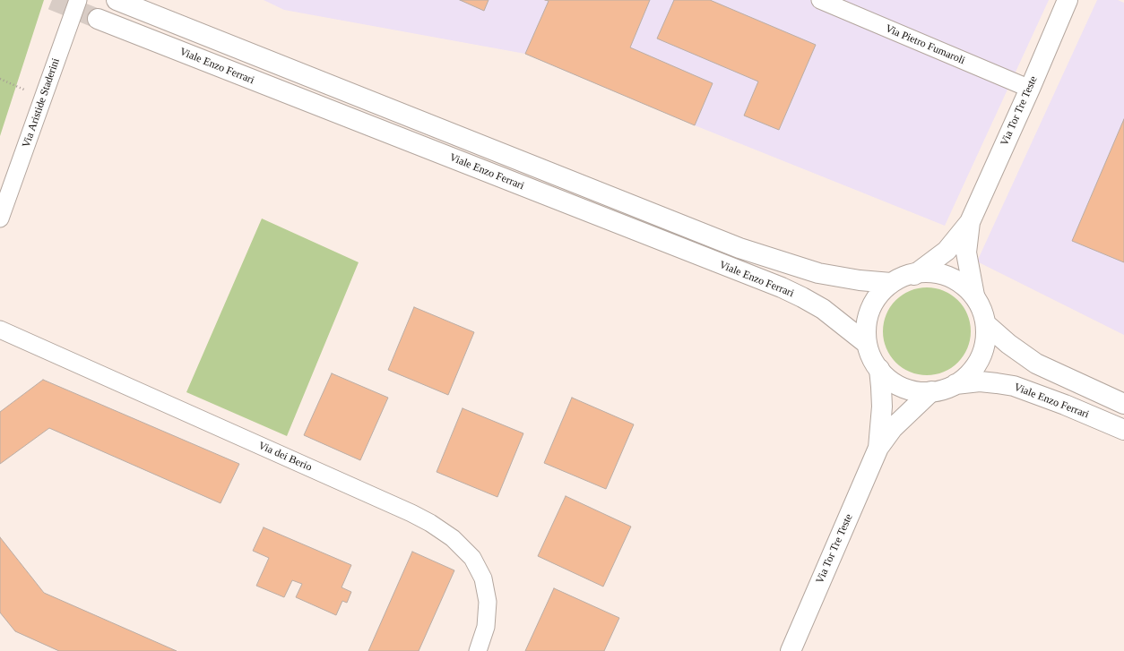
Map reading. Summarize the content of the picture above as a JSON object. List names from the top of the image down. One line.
{"streets":{"main road":["Viale Enzo Ferrari","Via Tor Tre Teste"],"street":["Via Pietro Fumaroli","Via Aristide Staderini","Via dei Berio"]},"crossings":[["Via Pietro Fumaroli","Via Tor Tre Teste"],["Viale Enzo Ferrari","Via Tor Tre Teste"]]}
